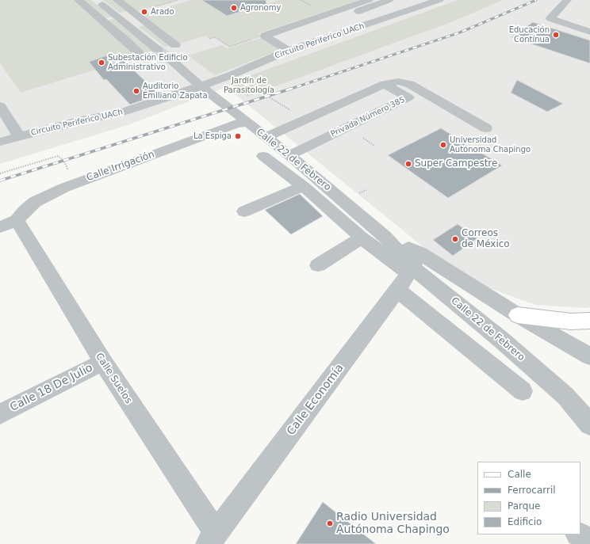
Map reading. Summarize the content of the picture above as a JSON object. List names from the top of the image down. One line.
{"streets":{"street":["Circuito Periferico UACh","Privada Número 385","Calle 22 de Febrero","Calle Irrigación","Calle Suelos","Calle 18 De Julio","Calle Economía"]},"crossings":[["Circuito Periferico UACh","Calle 22 de Febrero"],["Privada Número 385","Calle 22 de Febrero"],["Calle 22 de Febrero","Calle Irrigación"],["Calle 22 de Febrero","Calle Economía"],["Calle Irrigación","Calle Suelos"],["Calle Suelos","Calle 18 De Julio"],["Calle Suelos","Calle Economía"]],"parks":["Jardín de Parasitología"],"places":["Agronomy","Arado","Educación Contínua","Subestación Edificio Administrativo","Auditorio Emiliano Zapata","La Espiga","Universidad Autónoma Chapingo","Super Campestre","Correos de México","Radio Universidad Autónoma Chapingo"],"legend":["Calle","Ferrocarril","Parque","Edificio"]}
